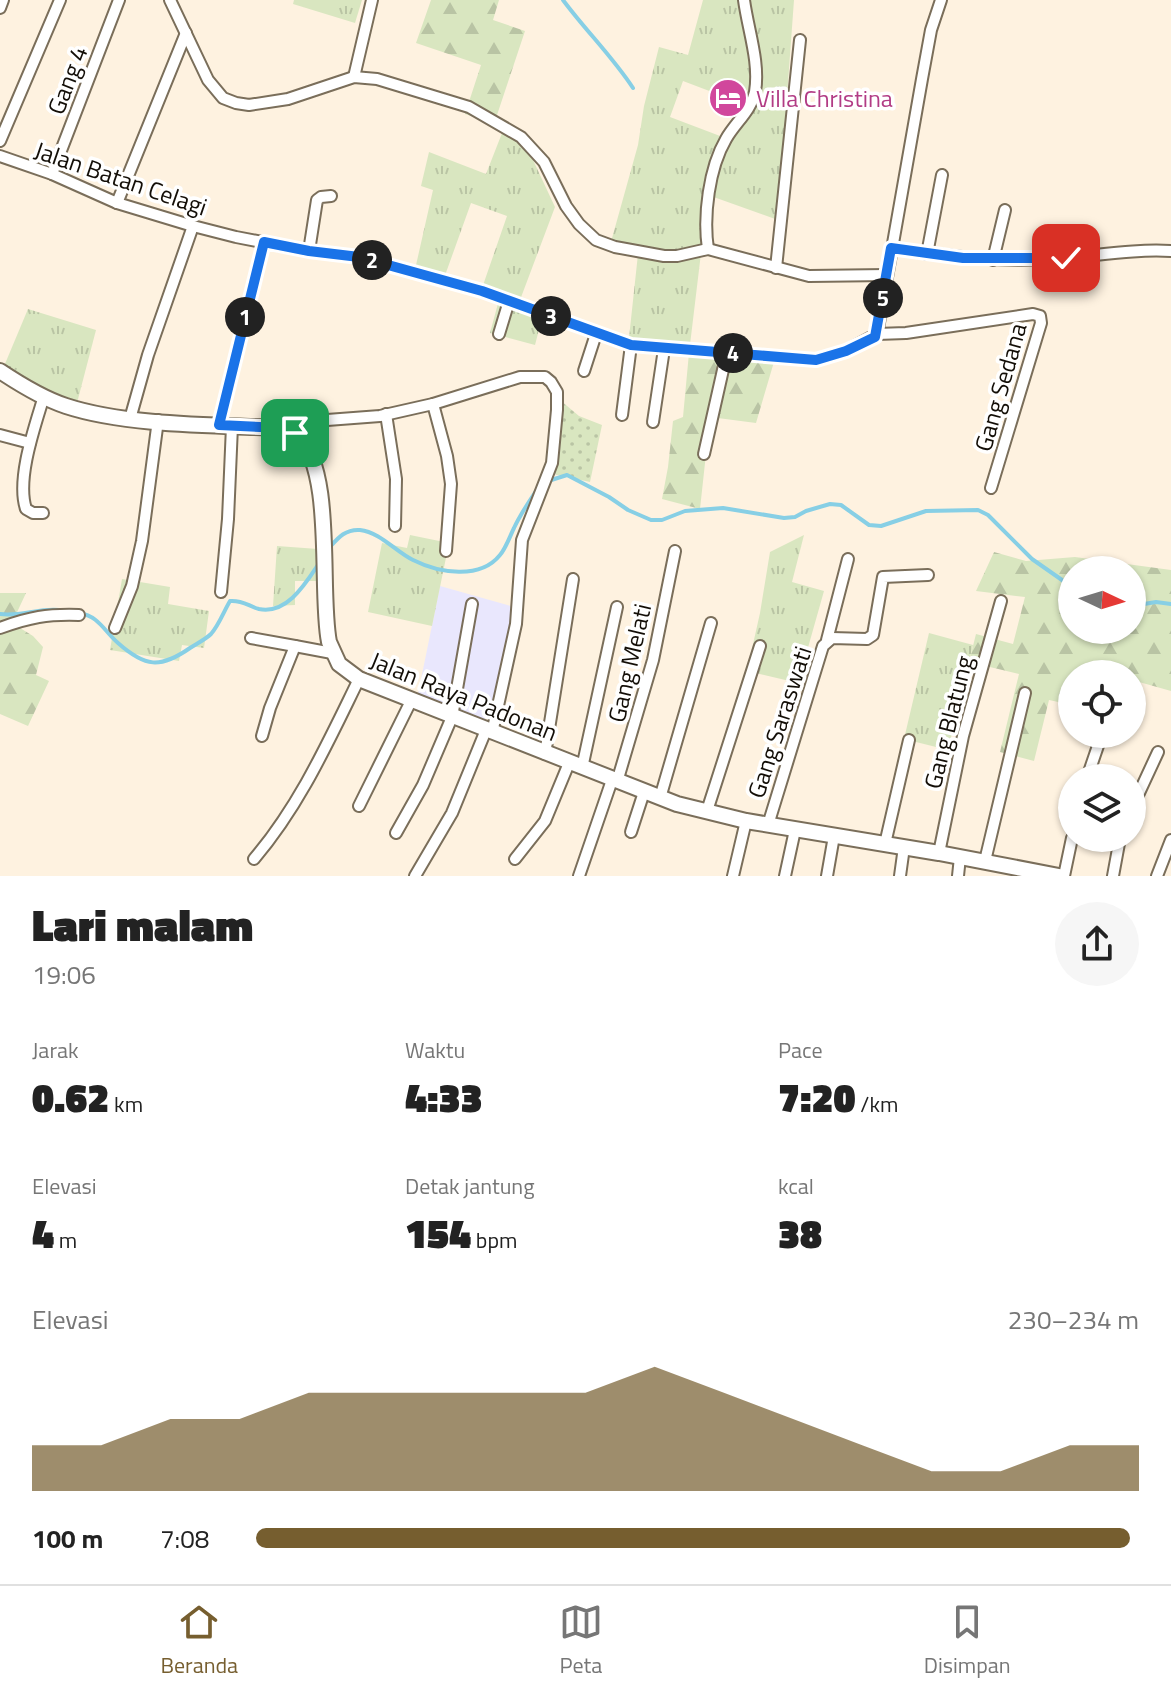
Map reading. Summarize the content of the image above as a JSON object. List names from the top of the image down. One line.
{"streets":{"main road":["Jalan Raya Padonan"],"street":["Gang 4","Jalan Batan Celagi","Gang Sedana","Gang Melati","Gang Saraswati","Gang Blatung"]},"crossings":[["Gang 4","Jalan Batan Celagi"],["Jalan Batan Celagi","Gang Sedana"],["Gang Melati","Jalan Raya Padonan"],["Jalan Raya Padonan","Gang Saraswati"],["Jalan Raya Padonan","Gang Blatung"]],"places":{"hotel":["Villa Christina"]},"north":"right","page":{"pins":["2","5","3","1","4"],"heading":["Lari malam","19:06"],"stats":[["Jarak","0.62 km"],["Waktu","4:33"],["Pace","7:20 /km"],["Elevasi","4 m"],["Detak jantung","154 bpm"],["kcal","38"]],"chart":["Elevasi","230–234 m"],"list":[{"name":"100 m","note":"7:08"}],"tabs":["Beranda","Peta","Disimpan"]}}
